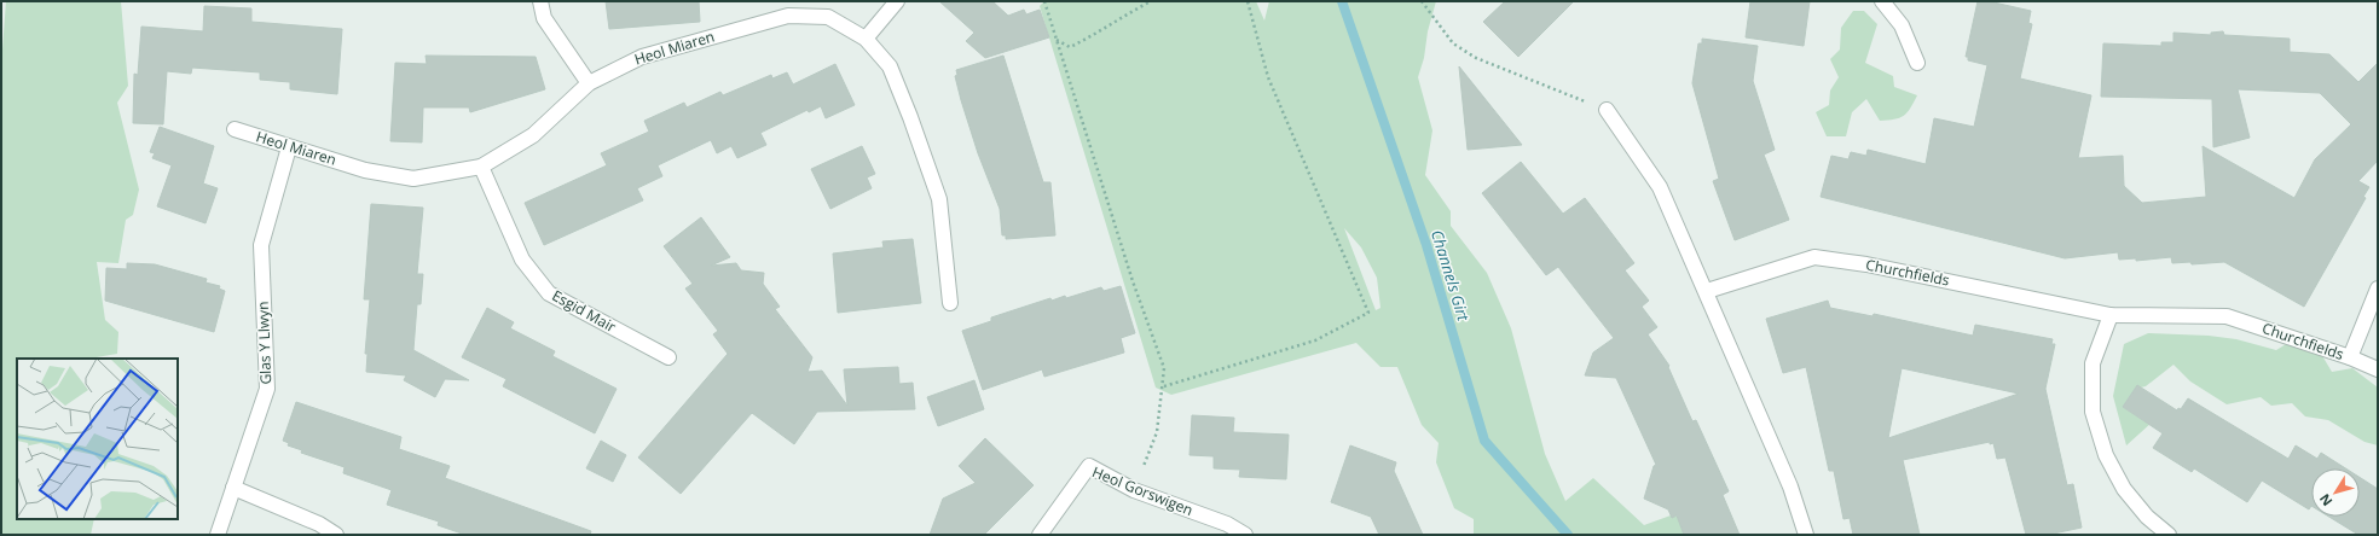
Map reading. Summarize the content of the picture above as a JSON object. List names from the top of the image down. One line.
{"streets":{"street":["Heol Miaren","Churchfields","Esgid Mair","Glas Y Llwyn","Heol Gorswigen"]},"crossings":[["Heol Miaren","Esgid Mair"],["Heol Miaren","Glas Y Llwyn"]],"water":["Channels Girt"],"north":"bottom left"}
